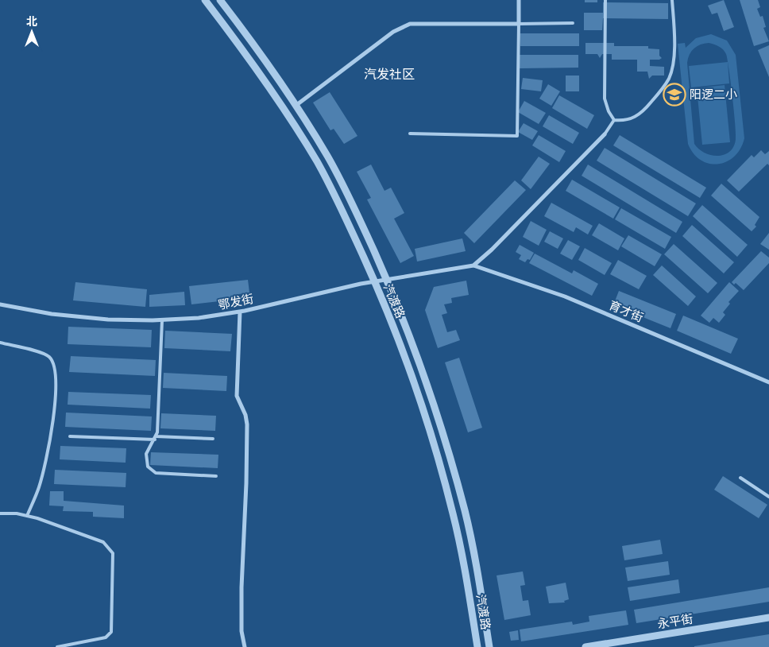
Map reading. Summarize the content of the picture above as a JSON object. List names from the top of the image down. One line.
{"streets":{"street":["汽渡路","鄂发街","育才街","永平街"]},"crossings":[["汽渡路","鄂发街"],["鄂发街","育才街"]],"districts":["汽发社区"],"places":{"school or university":["阳逻二小"]},"north":"top"}
